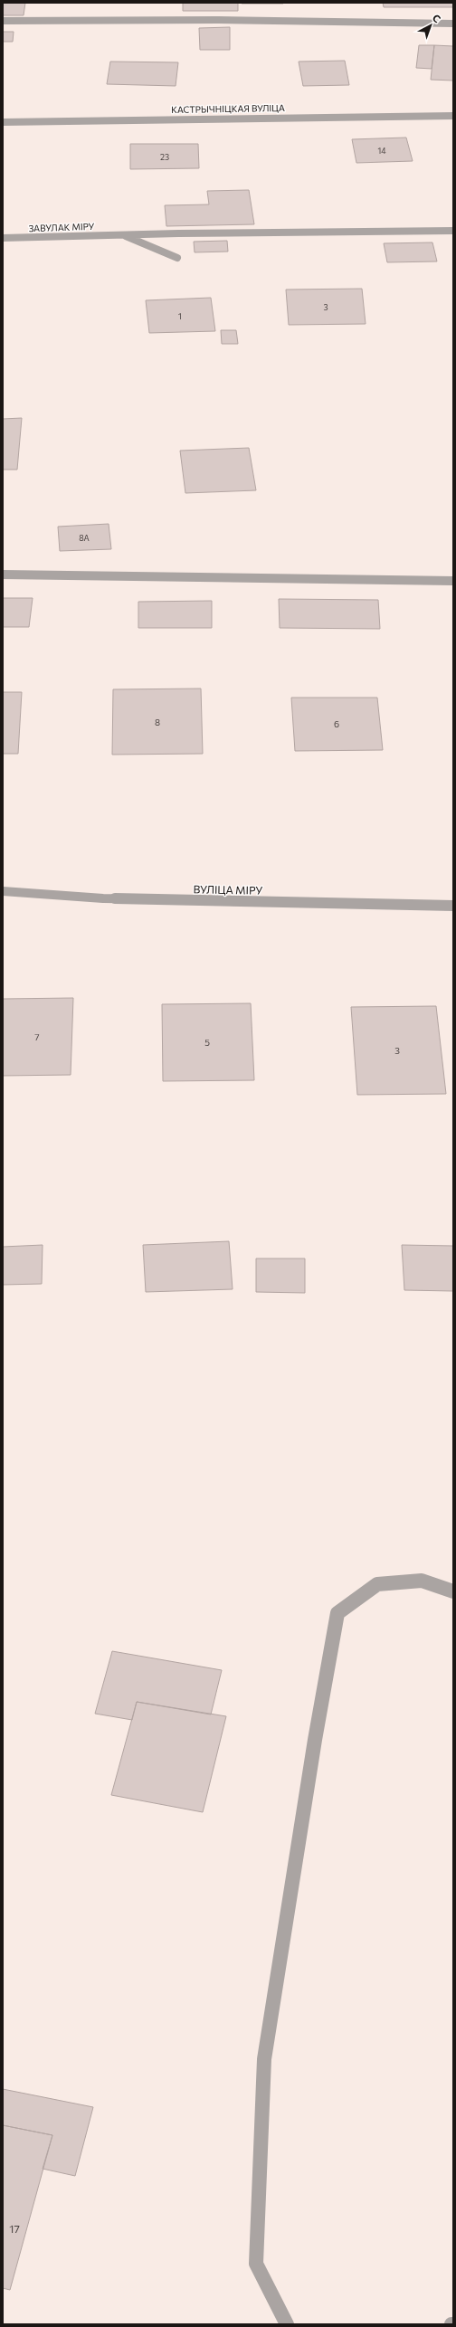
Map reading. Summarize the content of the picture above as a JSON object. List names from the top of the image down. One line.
{"streets":{"street":["КАСТРЫЧНІЦКАЯ ВУЛІЦА","ЗАВУЛАК МІРУ","ВУЛІЦА МІРУ"]},"house_numbers":["14","23","3","1","8А","8","6","7","5","3","17"],"north":"top right"}
